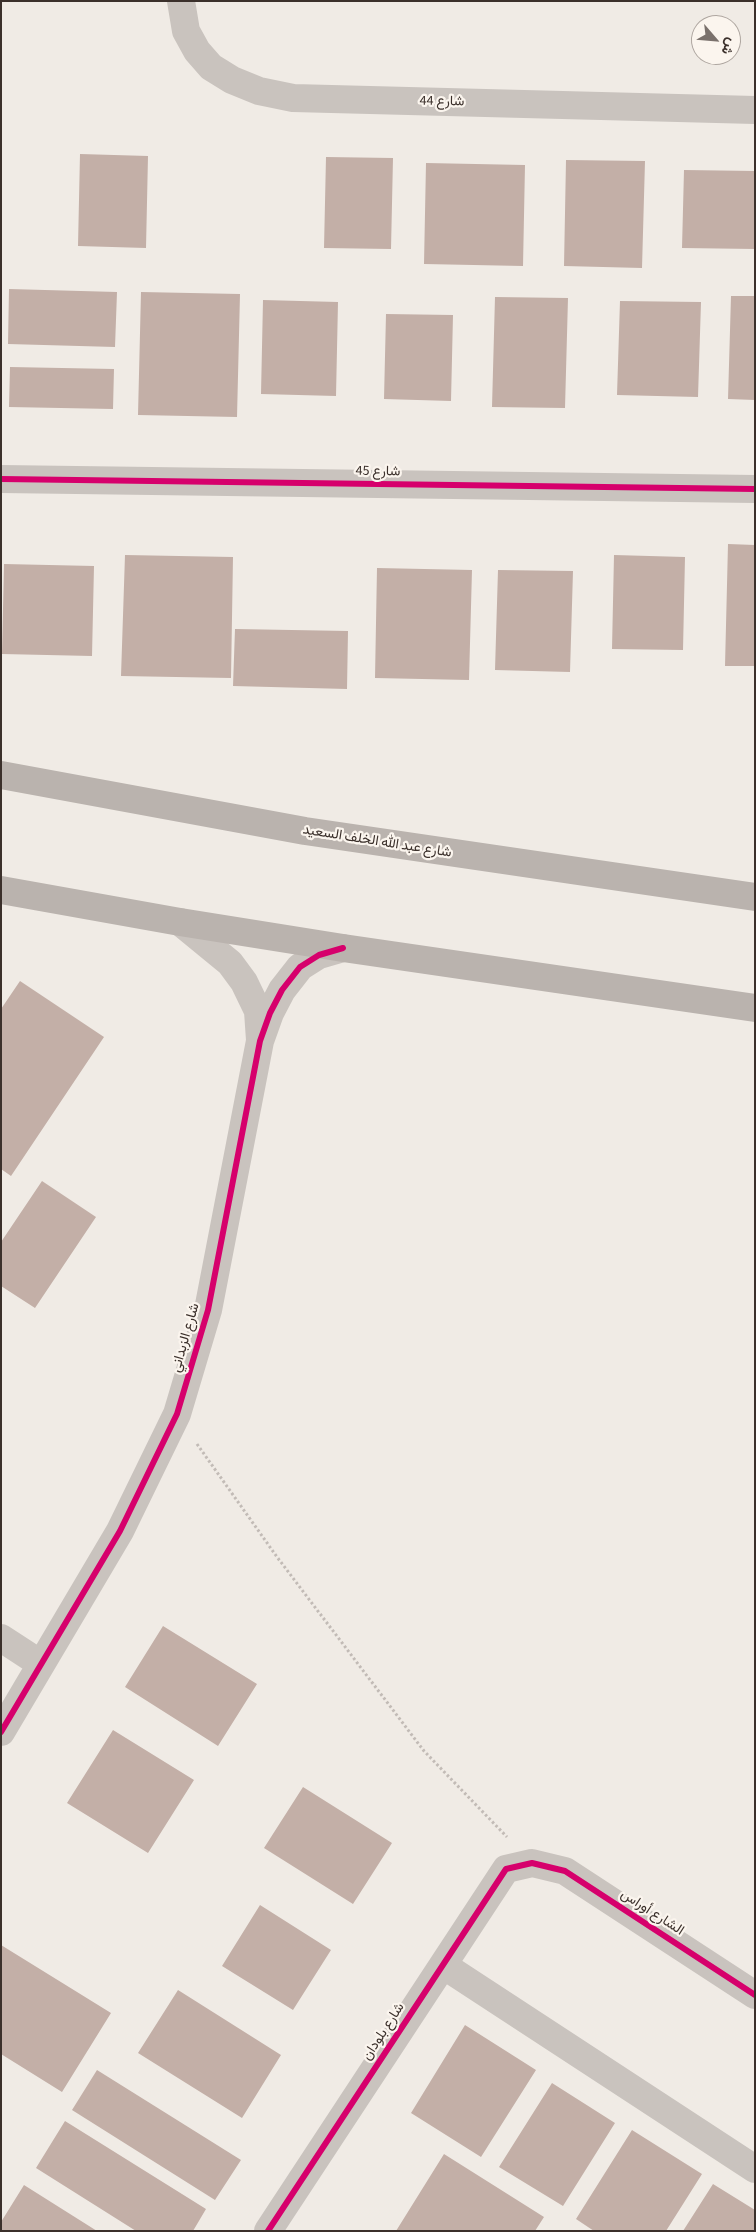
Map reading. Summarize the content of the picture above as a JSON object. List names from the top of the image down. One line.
{"streets":{"main road":["شارع عبد الله الخلف السعيد"],"street":["شارع 44","شارع 45","شارع الزبداني","الشارع أوراس","شارع بلودان"]},"crossings":[["الشارع أوراس","شارع بلودان"]],"north":"bottom right"}
